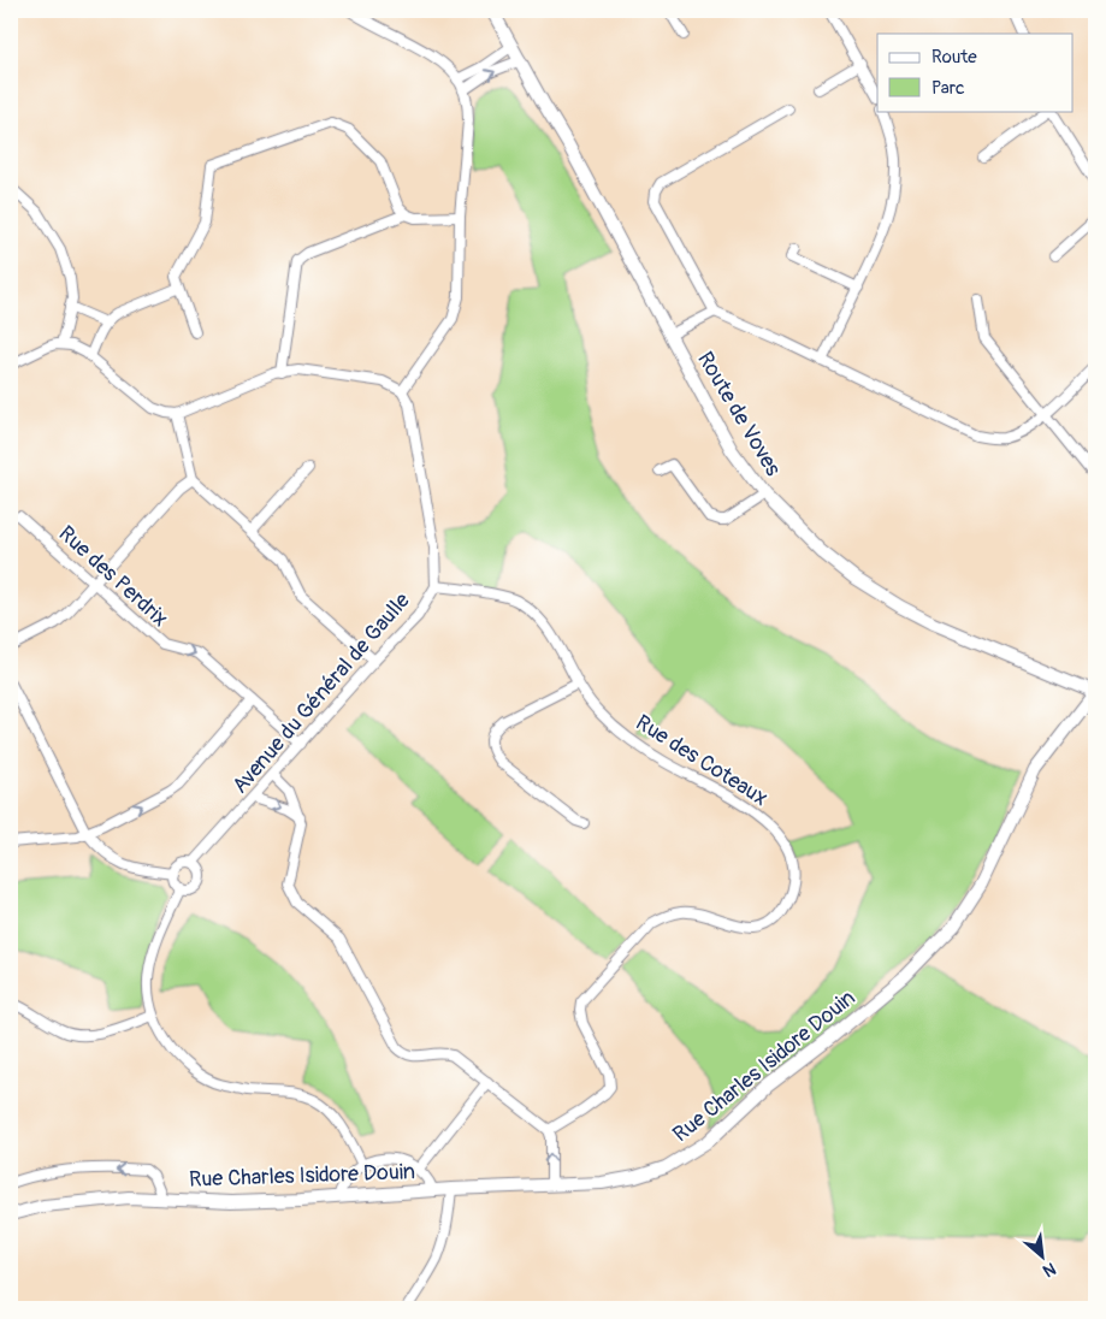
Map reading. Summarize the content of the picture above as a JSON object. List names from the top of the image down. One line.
{"streets":{"street":["Route de Voves","Rue des Perdrix","Avenue du Général de Gaulle","Rue des Coteaux","Rue Charles Isidore Douin"]},"crossings":[["Route de Voves","Rue Charles Isidore Douin"],["Rue des Perdrix","Avenue du Général de Gaulle"],["Avenue du Général de Gaulle","Rue des Coteaux"]],"one_way":["Rue des Perdrix"],"legend":["Route","Parc"],"north":"bottom right"}
